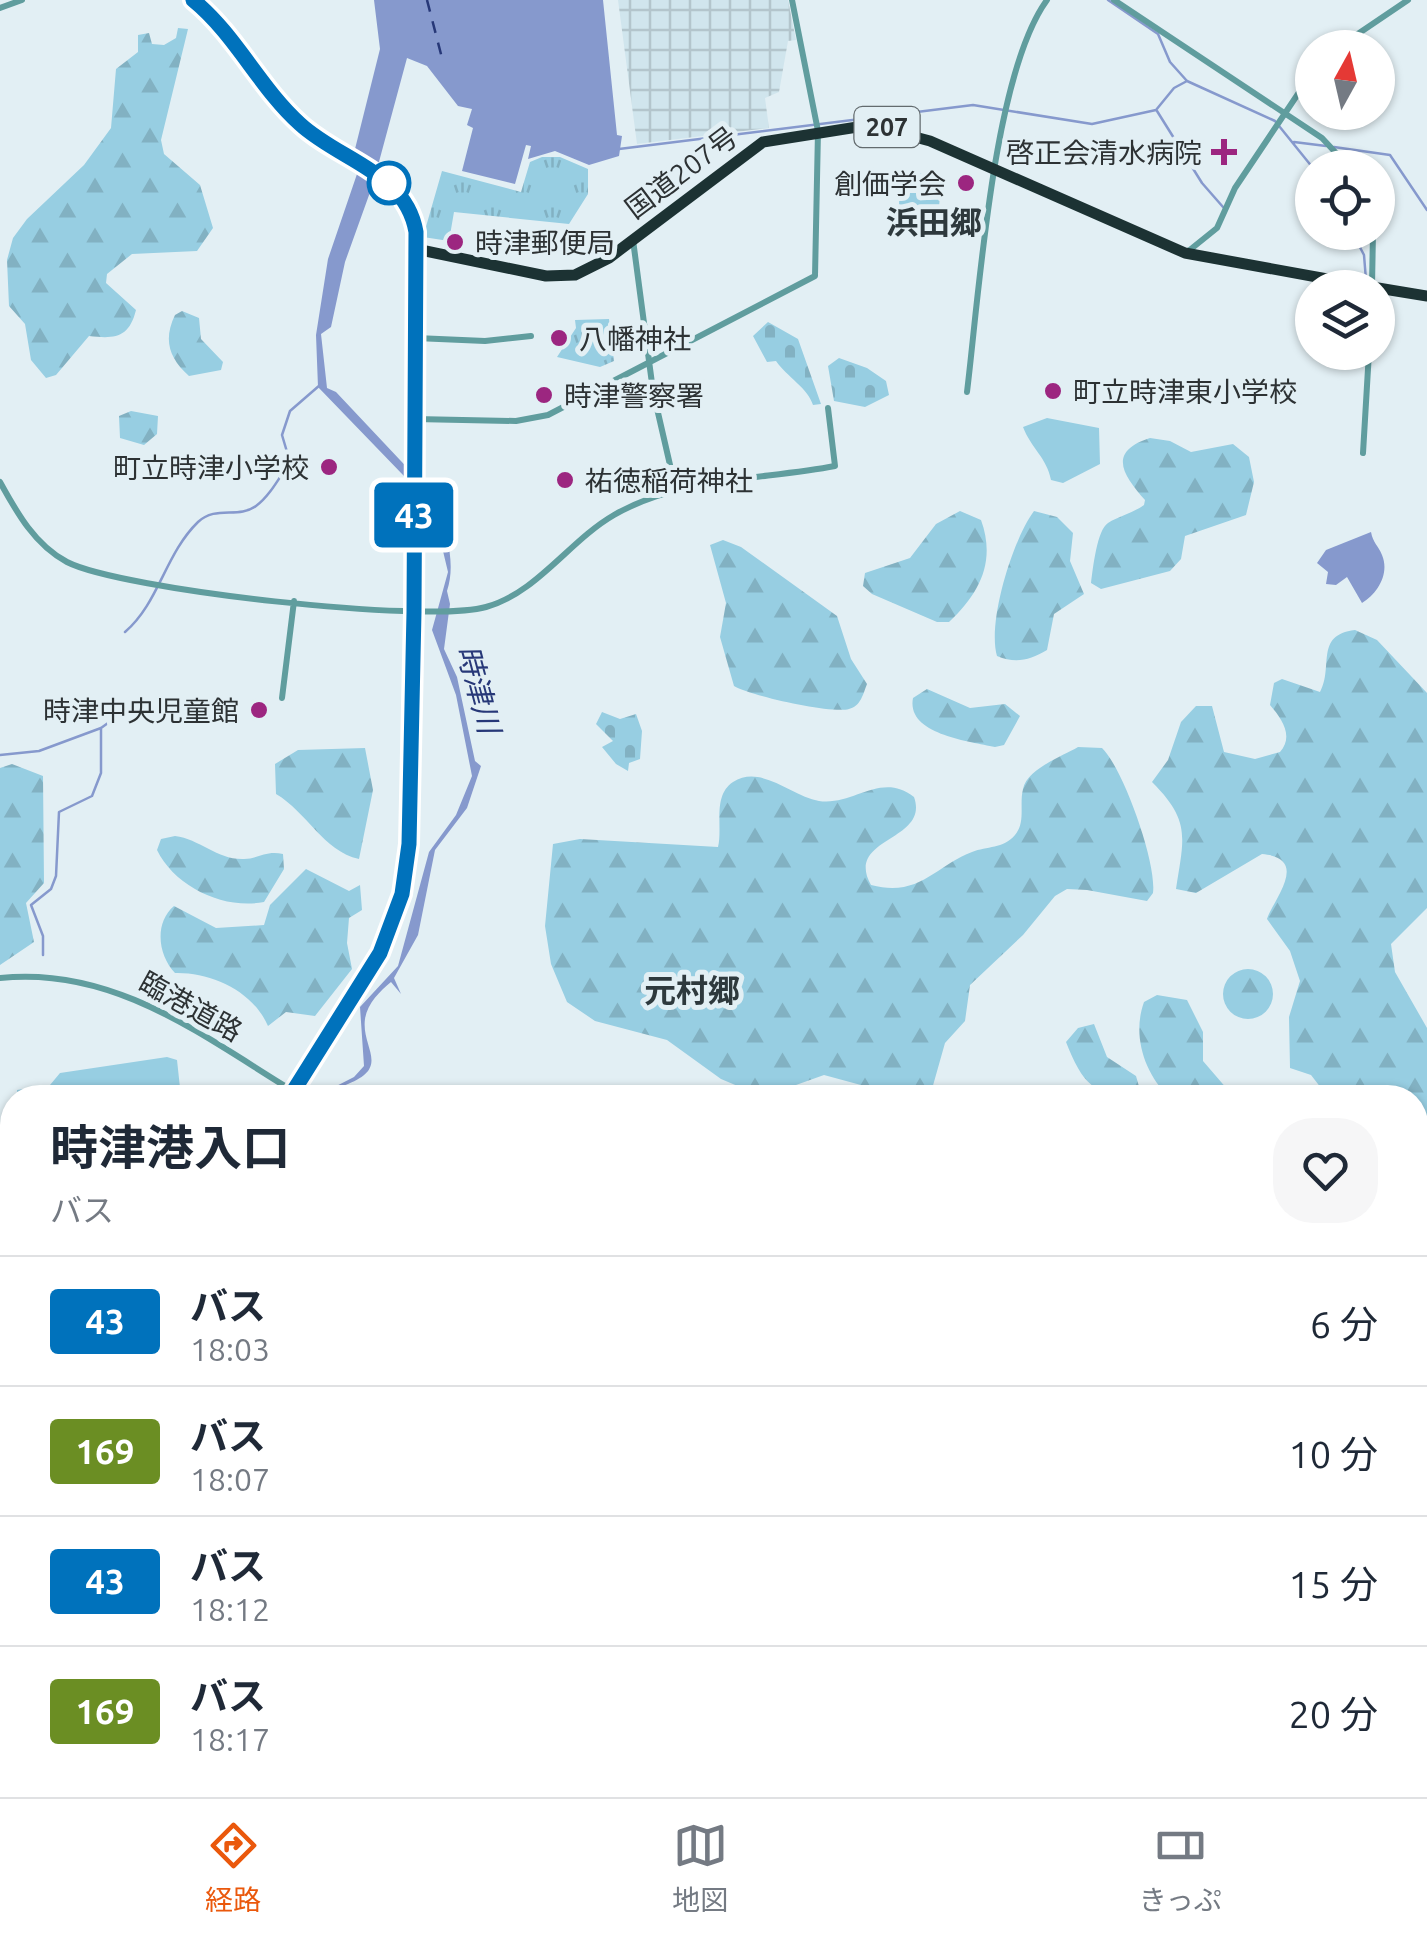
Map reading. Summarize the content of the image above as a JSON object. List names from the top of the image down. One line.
{"streets":{"highway":["207","国道207号"],"street":["臨港道路"]},"districts":["浜田郷","元村郷"],"water":["時津川"],"places":{"health":["啓正会清水病院"],"other":["創価学会","時津郵便局","八幡神社","町立時津東小学校","時津警察署","町立時津小学校","祐徳稲荷神社","時津中央児童館"]},"lines":["bus line 43"],"north":"top","page":{"on_map":"43","heading":["時津港入口","バス"],"list":[{"mark":"43","name":"バス","note":"18:03","value":"6 分"},{"mark":"169","name":"バス","note":"18:07","value":"10 分"},{"mark":"43","name":"バス","note":"18:12","value":"15 分"},{"mark":"169","name":"バス","note":"18:17","value":"20 分"}],"tabs":["経路","地図","きっぷ"]}}
